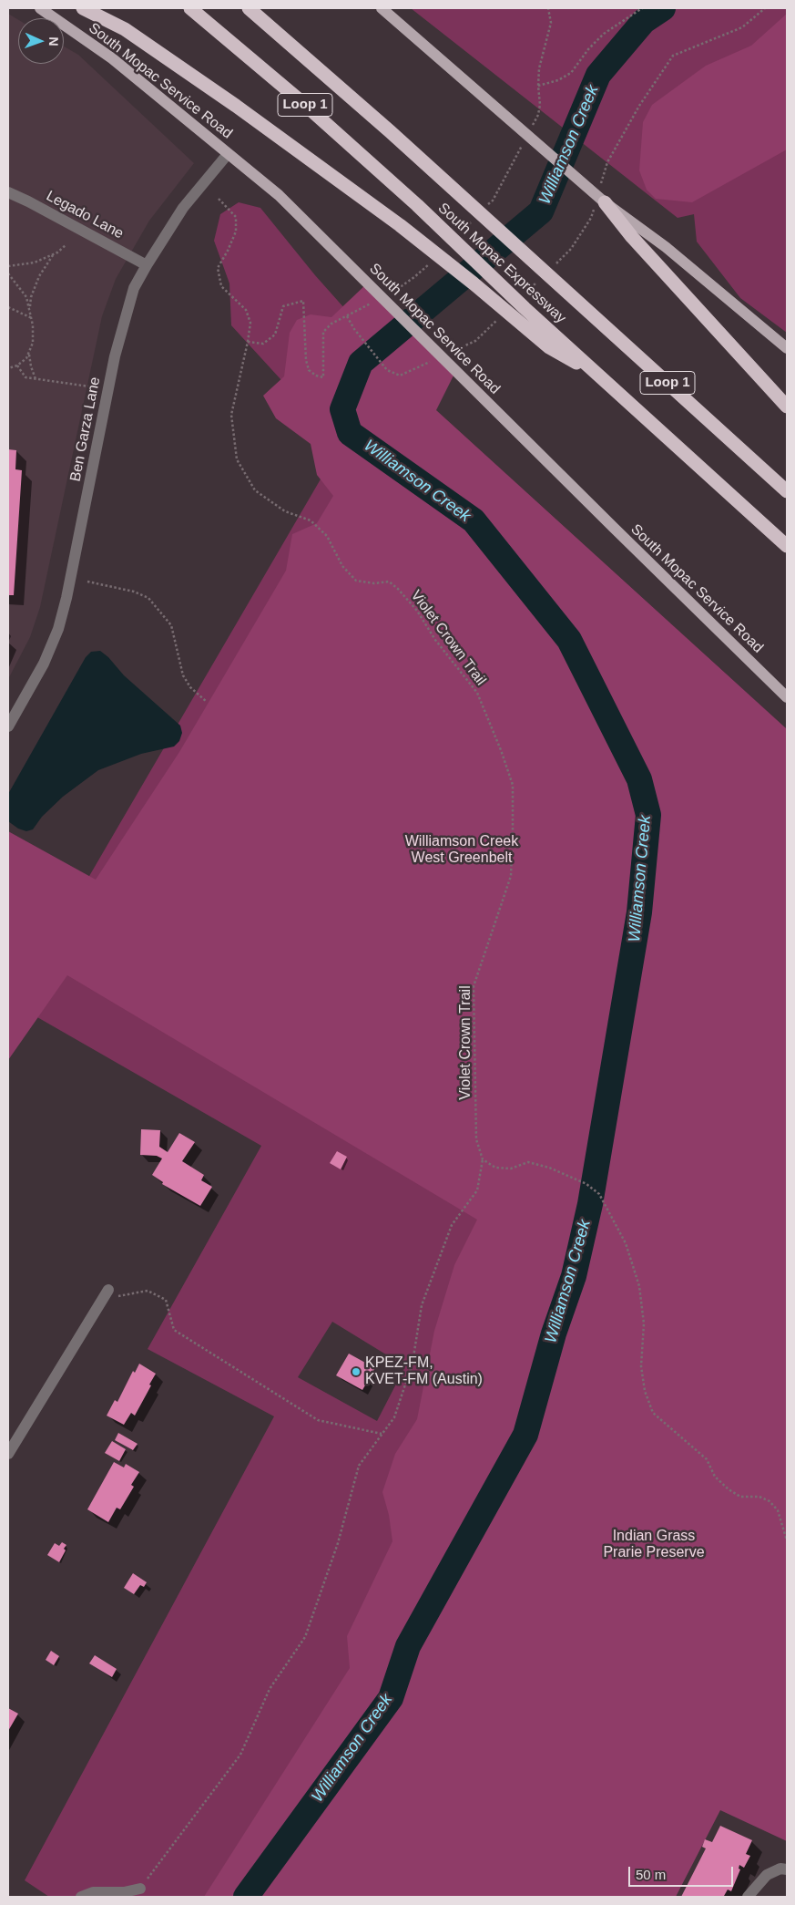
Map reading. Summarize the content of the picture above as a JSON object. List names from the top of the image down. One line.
{"streets":{"highway":["Loop 1","South Mopac Expressway"],"main road":["South Mopac Service Road"],"street":["Legado Lane","Ben Garza Lane"],"path":["Violet Crown Trail"]},"crossings":[["South Mopac Service Road","Ben Garza Lane"],["Legado Lane","Ben Garza Lane"]],"water":["Williamson Creek"],"parks":["Williamson Creek West Greenbelt","Indian Grass Prarie Preserve"],"places":["KPEZ-FM, KVET-FM (Austin)"],"scale_bar":"50 m","north":"right"}
